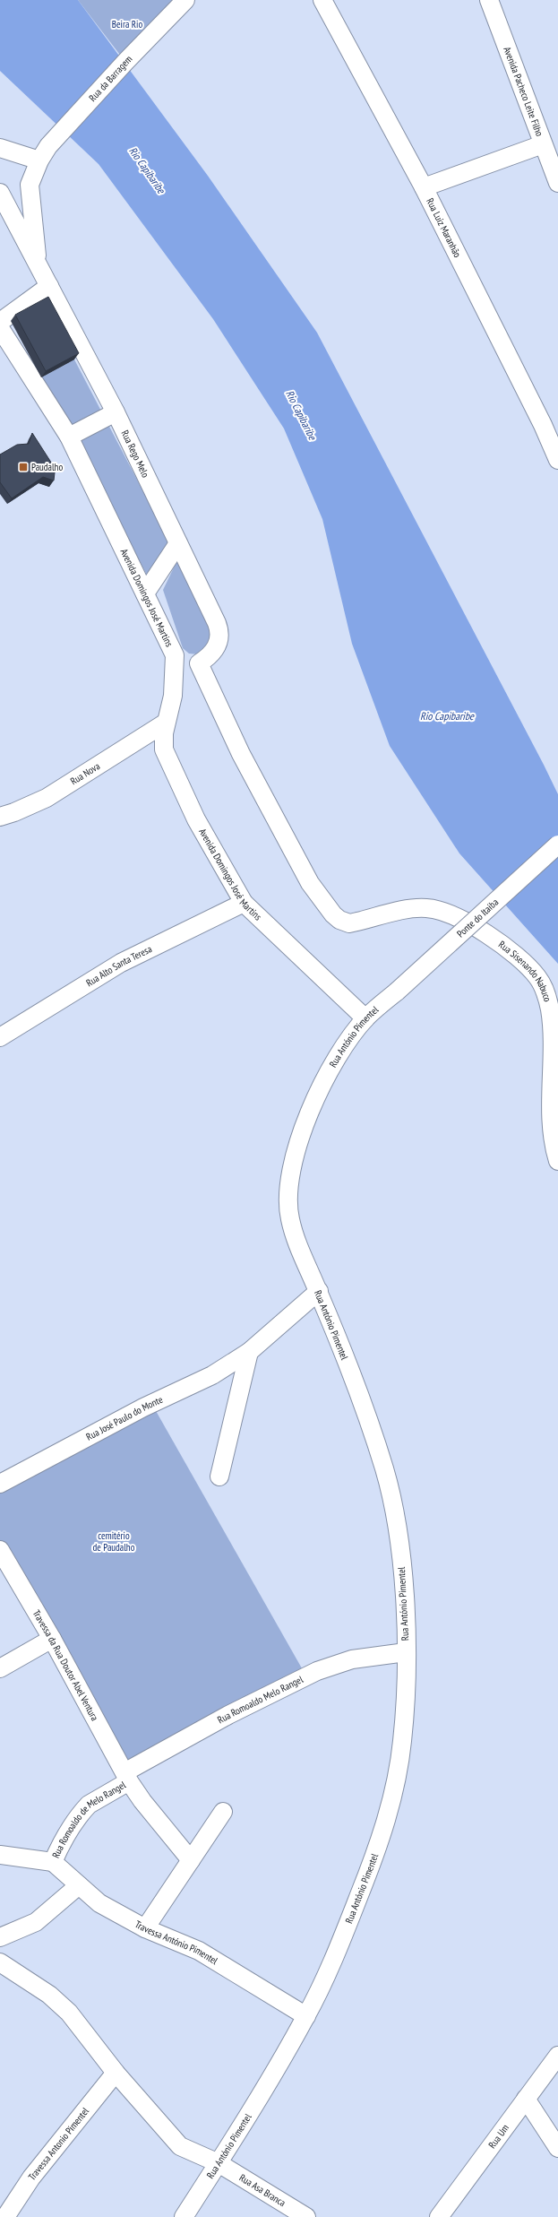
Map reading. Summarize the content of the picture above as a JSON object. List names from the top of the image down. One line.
{"streets":{"street":["Rua da Barragem","Avenida Pacheco Leite Filho","Rua Luiz Maranhão","Rua Rego Melo","Avenida Domingos José Martins","Rua Nova","Ponte do Itaiba","Rua Alto Santa Teresa","Rua Sisenando Nabuco","Rua António Pimentel","Rua José Paulo do Monte","Travessa da Rua Doutor Abel Ventura","Rua Romoaldo Melo Rangel","Rua Romoaldo de Melo Rangel","Travessa António Pimentel","Rua Um","Travessa Antonio Pimentel","Rua Asa Branca"]},"crossings":[["Rua da Barragem","Rua Rego Melo"],["Rua Rego Melo","Rua Sisenando Nabuco"],["Avenida Domingos José Martins","Rua Nova"],["Avenida Domingos José Martins","Rua Alto Santa Teresa"],["Avenida Domingos José Martins","Rua António Pimentel"],["Ponte do Itaiba","Rua António Pimentel"],["Rua António Pimentel","Rua José Paulo do Monte"],["Rua António Pimentel","Rua Romoaldo Melo Rangel"],["Rua António Pimentel","Travessa António Pimentel"],["Rua António Pimentel","Rua Asa Branca"],["Travessa da Rua Doutor Abel Ventura","Rua Romoaldo Melo Rangel"],["Travessa da Rua Doutor Abel Ventura","Rua Romoaldo de Melo Rangel"],["Rua Romoaldo Melo Rangel","Rua Romoaldo de Melo Rangel"],["Rua Romoaldo de Melo Rangel","Travessa António Pimentel"]],"water":["Rio Capibaribe"],"parks":["Beira Rio","cemitério de Paudalho"],"places":{"transit":["Paudalho"]}}
